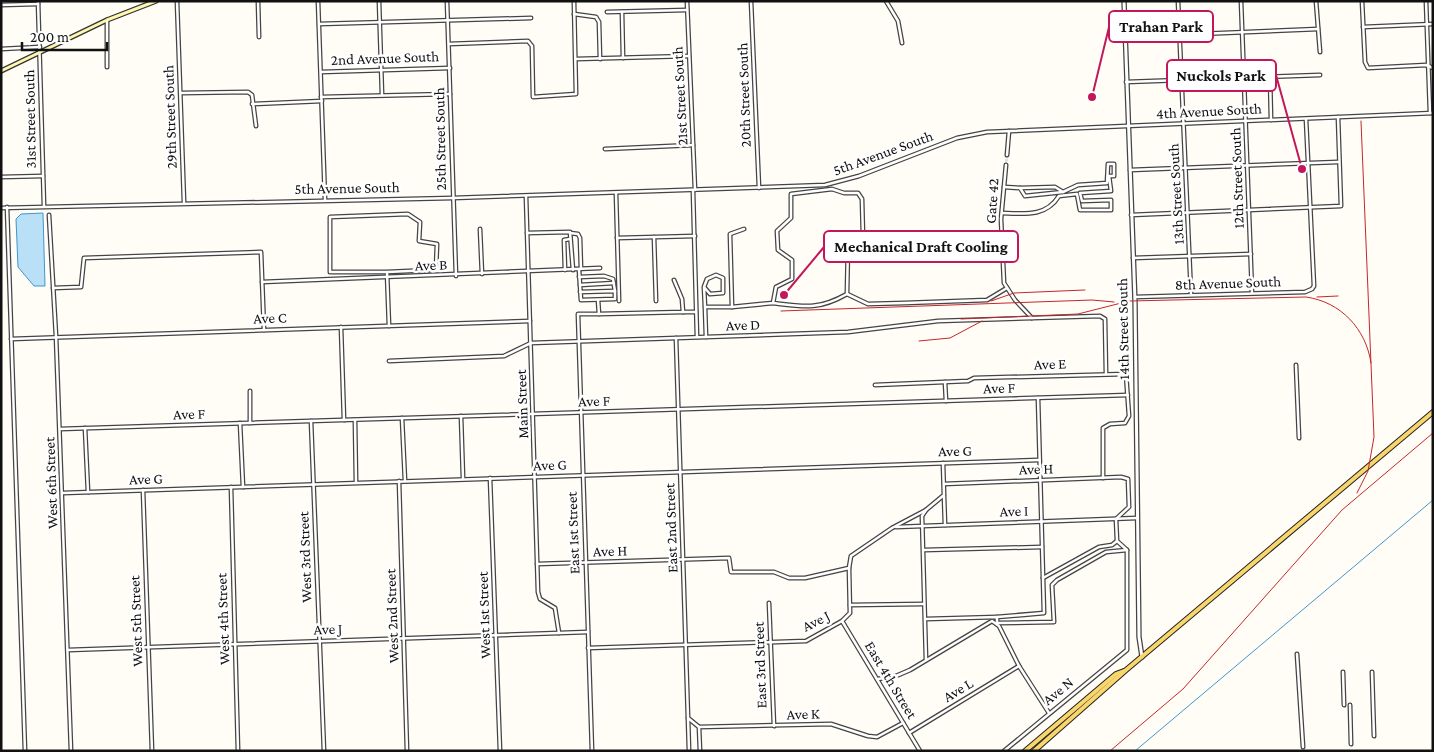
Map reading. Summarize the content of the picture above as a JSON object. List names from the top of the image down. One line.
{"streets":{"street":["2nd Avenue South","20th Street South","21st Street South","4th Avenue South","29th Street South","31st Street South","25th Street South","5th Avenue South","12th Street South","13th Street South","Gate 42","Ave B","8th Avenue South","Ave C","Ave D","14th Street South","Ave E","Ave F","Main Street","Ave G","Ave H","West 6th Street","Ave I","East 2nd Street","East 1st Street","West 3rd Street","West 1st Street","West 2nd Street","West 4th Street","West 5th Street","Ave J","East 3rd Street","East 4th Street","Ave L","Ave N","Ave K"]},"crossings":[["2nd Avenue South","25th Street South"],["20th Street South","5th Avenue South"],["21st Street South","5th Avenue South"],["21st Street South","Ave D"],["4th Avenue South","5th Avenue South"],["4th Avenue South","12th Street South"],["4th Avenue South","13th Street South"],["4th Avenue South","14th Street South"],["29th Street South","5th Avenue South"],["31st Street South","5th Avenue South"],["25th Street South","5th Avenue South"],["25th Street South","Ave B"],["5th Avenue South","Main Street"],["12th Street South","8th Avenue South"],["13th Street South","8th Avenue South"],["Ave B","Main Street"],["8th Avenue South","14th Street South"],["Ave C","Main Street"],["Ave C","West 6th Street"],["Ave D","Ave E"],["Ave D","Main Street"],["Ave D","East 2nd Street"],["Ave D","East 1st Street"],["14th Street South","Ave I"],["Ave E","Ave F"],["Ave F","Main Street"],["Ave F","West 6th Street"],["Ave F","East 2nd Street"],["Ave F","East 1st Street"],["Ave F","West 3rd Street"],["Main Street","Ave G"],["Main Street","Ave H"],["Main Street","Ave J"],["Ave G","West 6th Street"],["Ave G","East 2nd Street"],["Ave G","East 1st Street"],["Ave G","West 3rd Street"],["Ave G","West 1st Street"],["Ave G","West 2nd Street"],["Ave G","West 4th Street"],["Ave G","West 5th Street"],["Ave H","Ave I"],["Ave H","East 2nd Street"],["Ave H","East 1st Street"],["Ave H","Ave J"],["West 6th Street","Ave J"],["East 2nd Street","Ave J"],["East 1st Street","Ave J"],["West 3rd Street","Ave J"],["West 1st Street","Ave J"],["West 2nd Street","Ave J"],["West 4th Street","Ave J"],["West 5th Street","Ave J"],["Ave J","East 3rd Street"],["Ave J","East 4th Street"],["East 3rd Street","Ave K"],["East 4th Street","Ave L"],["East 4th Street","Ave K"]],"places":["Trahan Park","Nuckols Park","Mechanical Draft Cooling"],"scale_bar":"200 m"}
